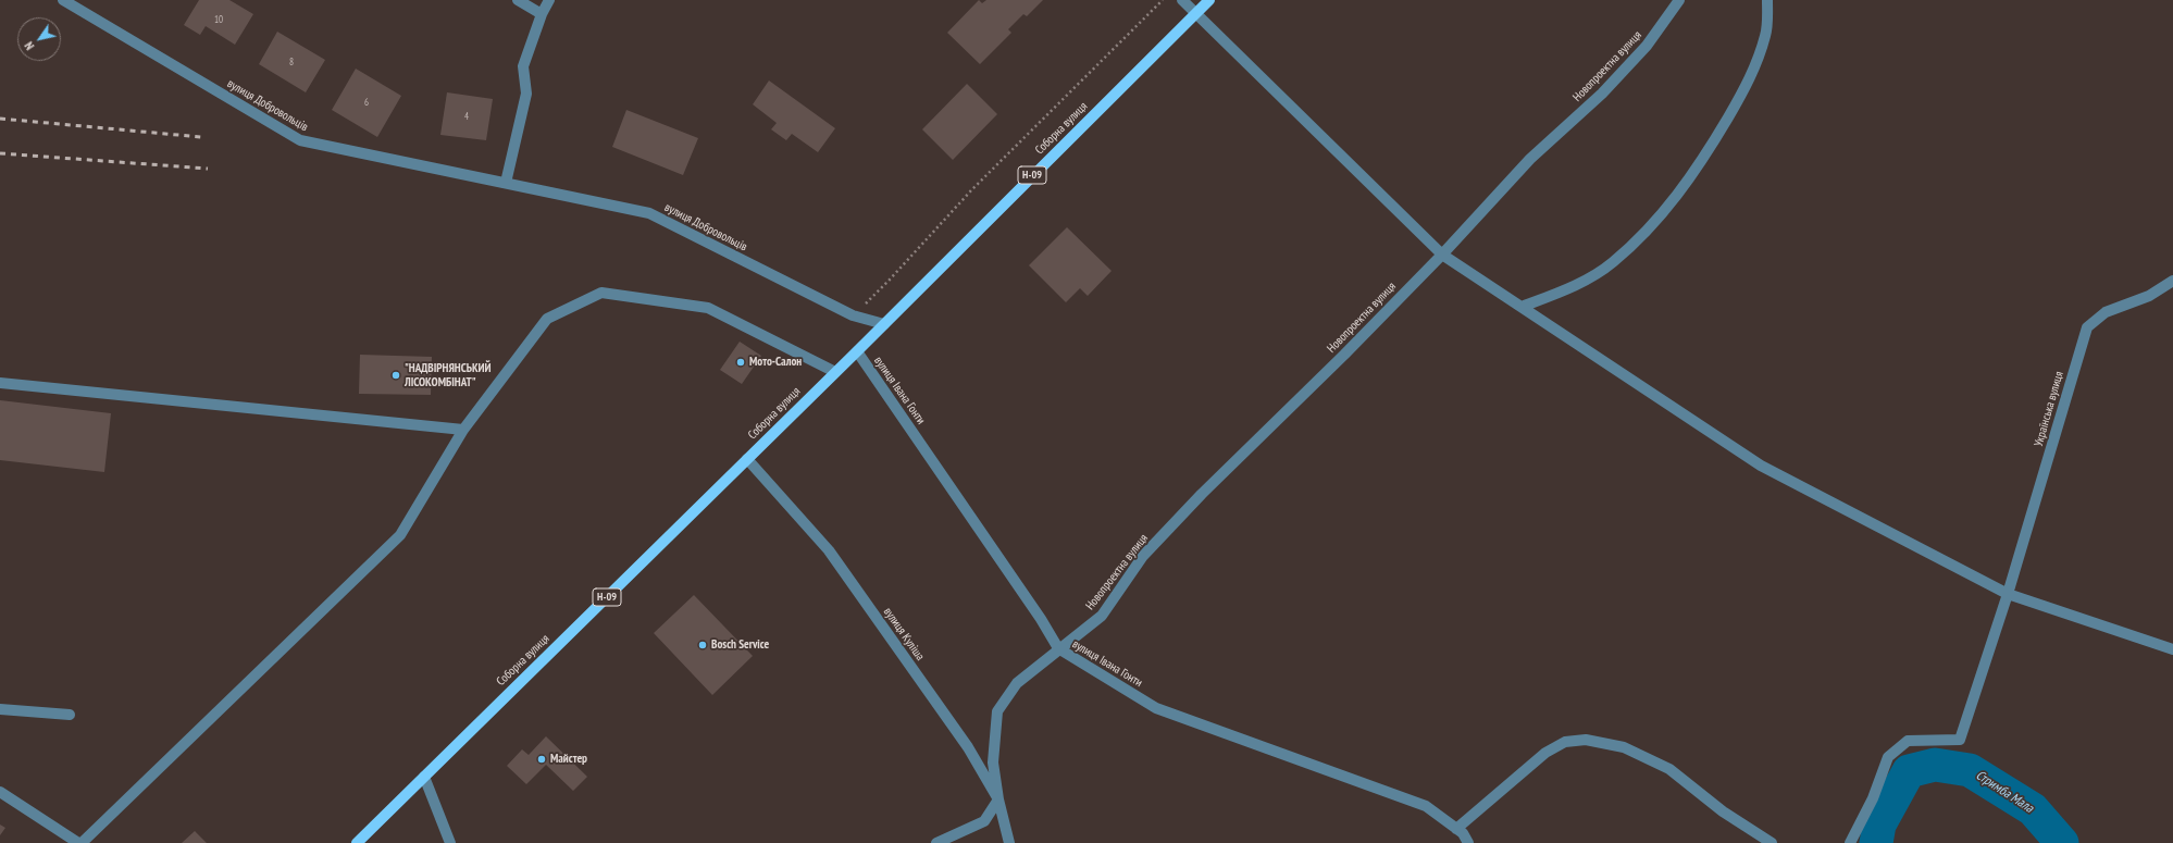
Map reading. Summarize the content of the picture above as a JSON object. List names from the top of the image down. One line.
{"streets":{"main road":["Соборна вулиця","Н-09"],"street":["Новопроектна вулиця","вулиця Добровольців","вулиця Івана Гонти","Українська вулиця","вулиця Куліша"]},"crossings":[["Новопроектна вулиця","вулиця Івана Гонти"],["Новопроектна вулиця","вулиця Куліша"],["вулиця Добровольців","Соборна вулиця"],["Соборна вулиця","вулиця Івана Гонти"],["Соборна вулиця","вулиця Куліша"]],"water":["Стримба Мала"],"places":["Мото-Салон","\"НАДВІРНЯНСЬКИЙ ЛІСОКОМБІНАТ\"","Bosch Service","Майстер"],"house_numbers":["10","8","6","4"],"north":"bottom left"}
